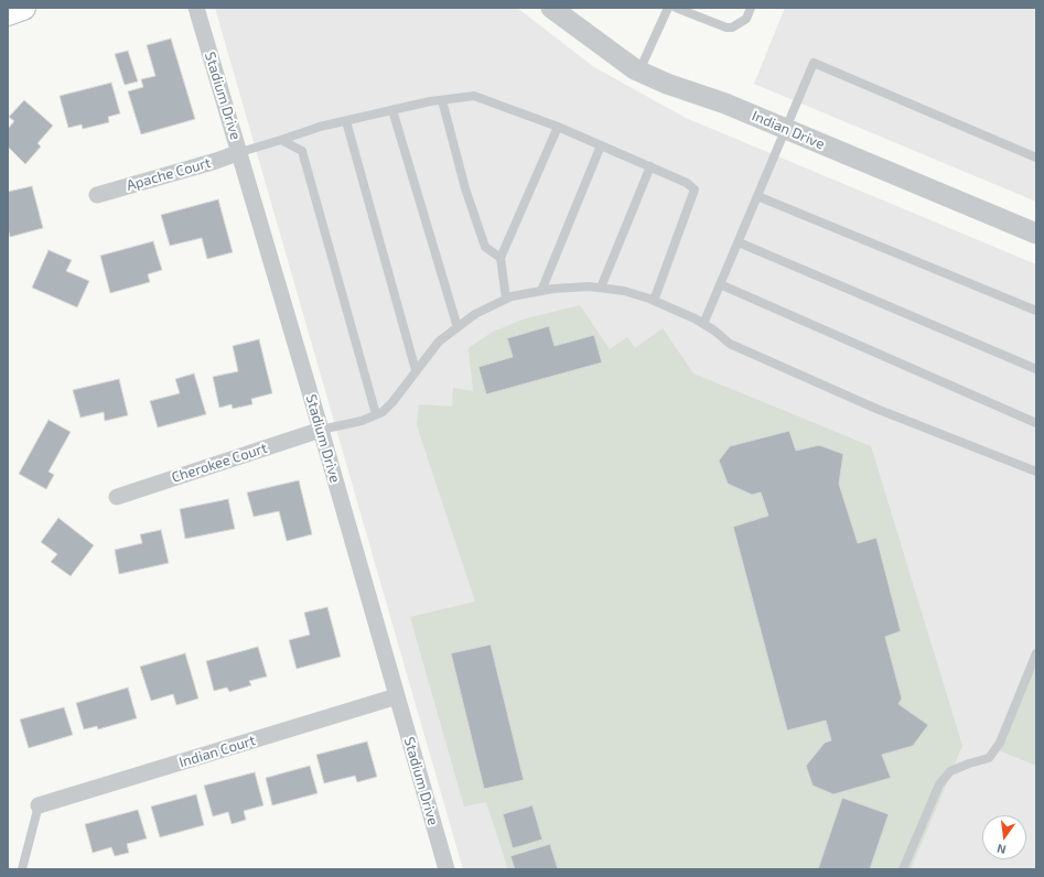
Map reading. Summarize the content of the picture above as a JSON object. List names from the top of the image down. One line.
{"streets":{"street":["Stadium Drive","Indian Drive","Apache Court","Cherokee Court","Indian Court"]},"crossings":[["Stadium Drive","Apache Court"],["Stadium Drive","Cherokee Court"],["Stadium Drive","Indian Court"]],"north":"bottom"}
